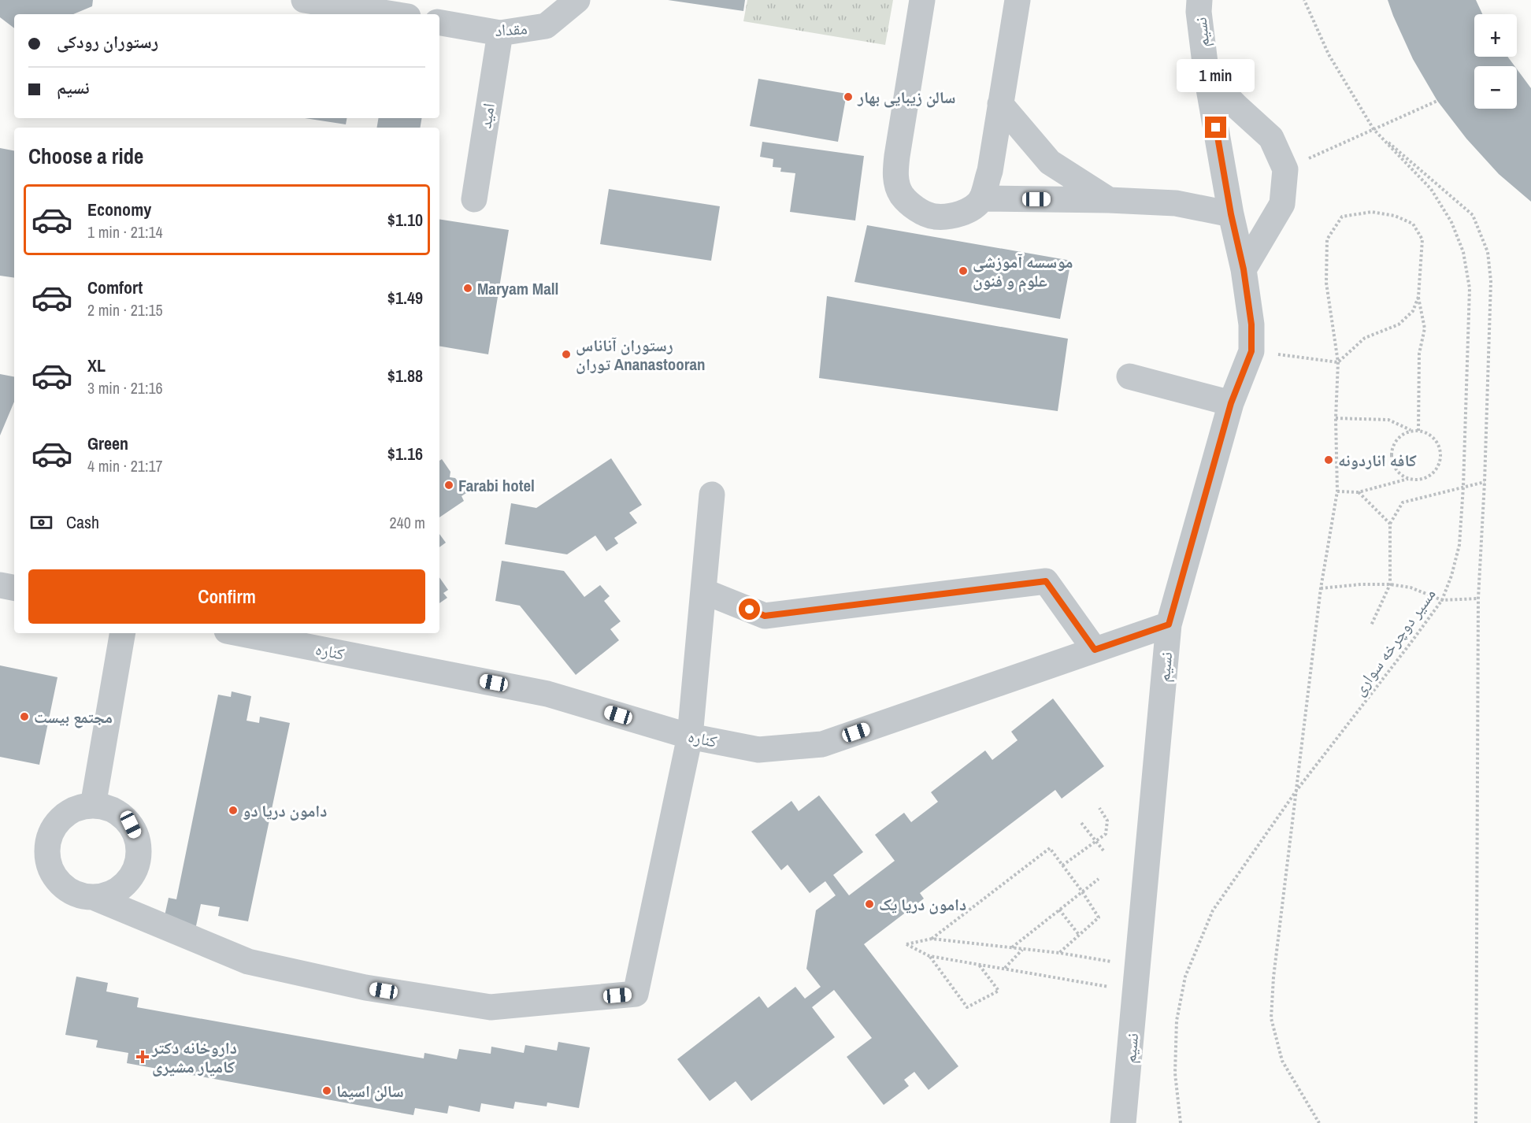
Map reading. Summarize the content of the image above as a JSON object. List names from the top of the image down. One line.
{"streets":{"street":["مقداد","نسیم","امید","کناره"],"path":["مسیر دوچرخه سواری"]},"crossings":[["مقداد","امید"],["نسیم","کناره"]],"places":{"other":["سالن زیبایی بهار","موسسه آموزشی علوم و فنون","Maryam Mall","رستوران آناناس توران Ananastooran","کافه اناردونه","Farabi hotel","مجتمع بیست","دامون دریا دو","دامون دریا یک","سالن اسیما"],"health":["داروخانه دکتر کامیار مشیری"]},"page":{"map_buttons":["+","−"],"banner":["رستوران رودکی","نسیم"],"bubble":"1 min","heading":"Choose a ride","list":[{"name":"Economy","note":"1 min · 21:14","value":"$1.10"},{"name":"Comfort","note":"2 min · 21:15","value":"$1.49"},{"name":"XL","note":"3 min · 21:16","value":"$1.88"},{"name":"Green","note":"4 min · 21:17","value":"$1.16"}],"pay":["Cash","240 m"],"buttons":"Confirm"}}
